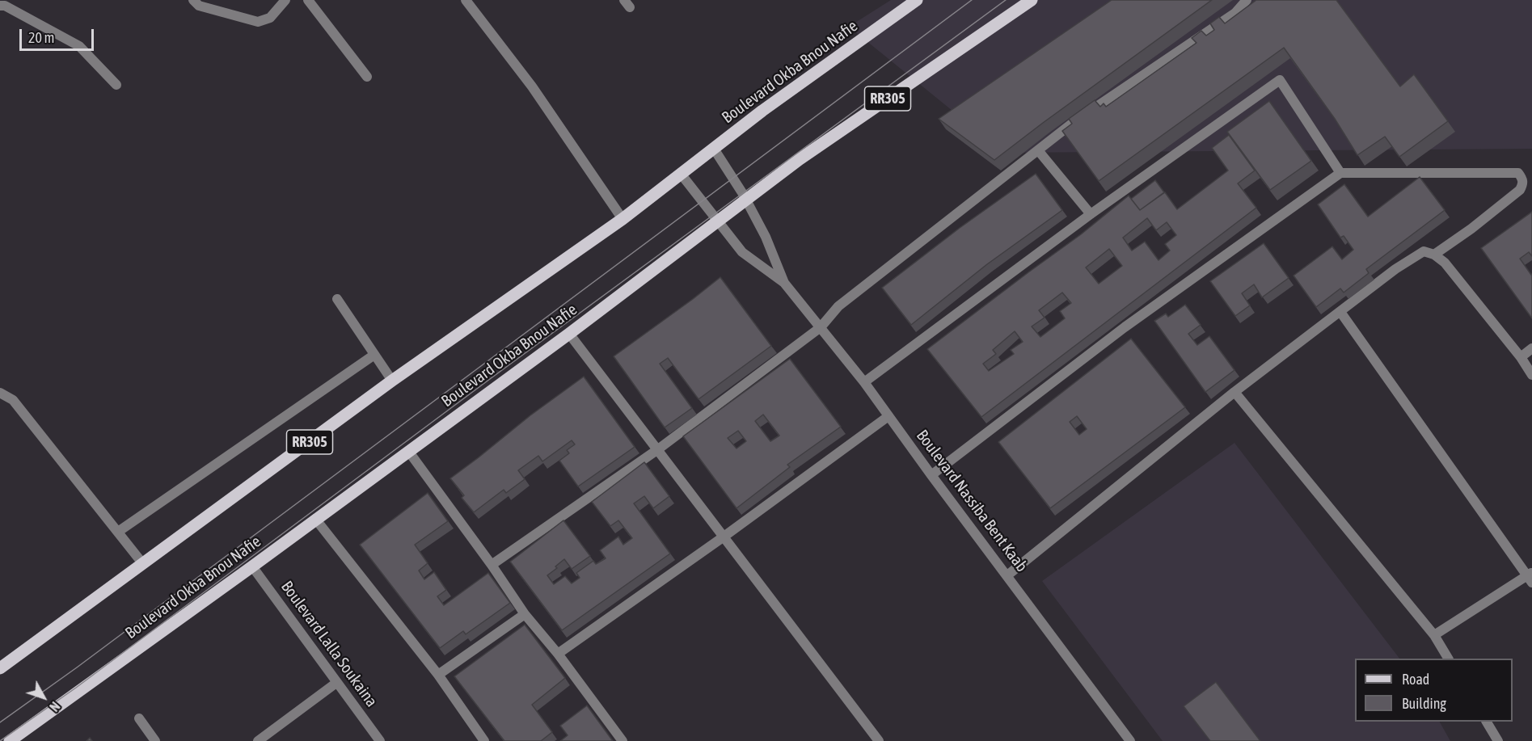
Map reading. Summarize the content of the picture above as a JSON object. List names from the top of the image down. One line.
{"streets":{"main road":["Boulevard Okba Bnou Nafie","RR305"],"street":["Boulevard Nassiba Bent Kaab","Boulevard Lalla Soukaina"]},"crossings":[["Boulevard Okba Bnou Nafie","Boulevard Nassiba Bent Kaab"],["Boulevard Okba Bnou Nafie","Boulevard Lalla Soukaina"]],"legend":["Road","Building"],"scale_bar":"20 m","north":"bottom right"}
